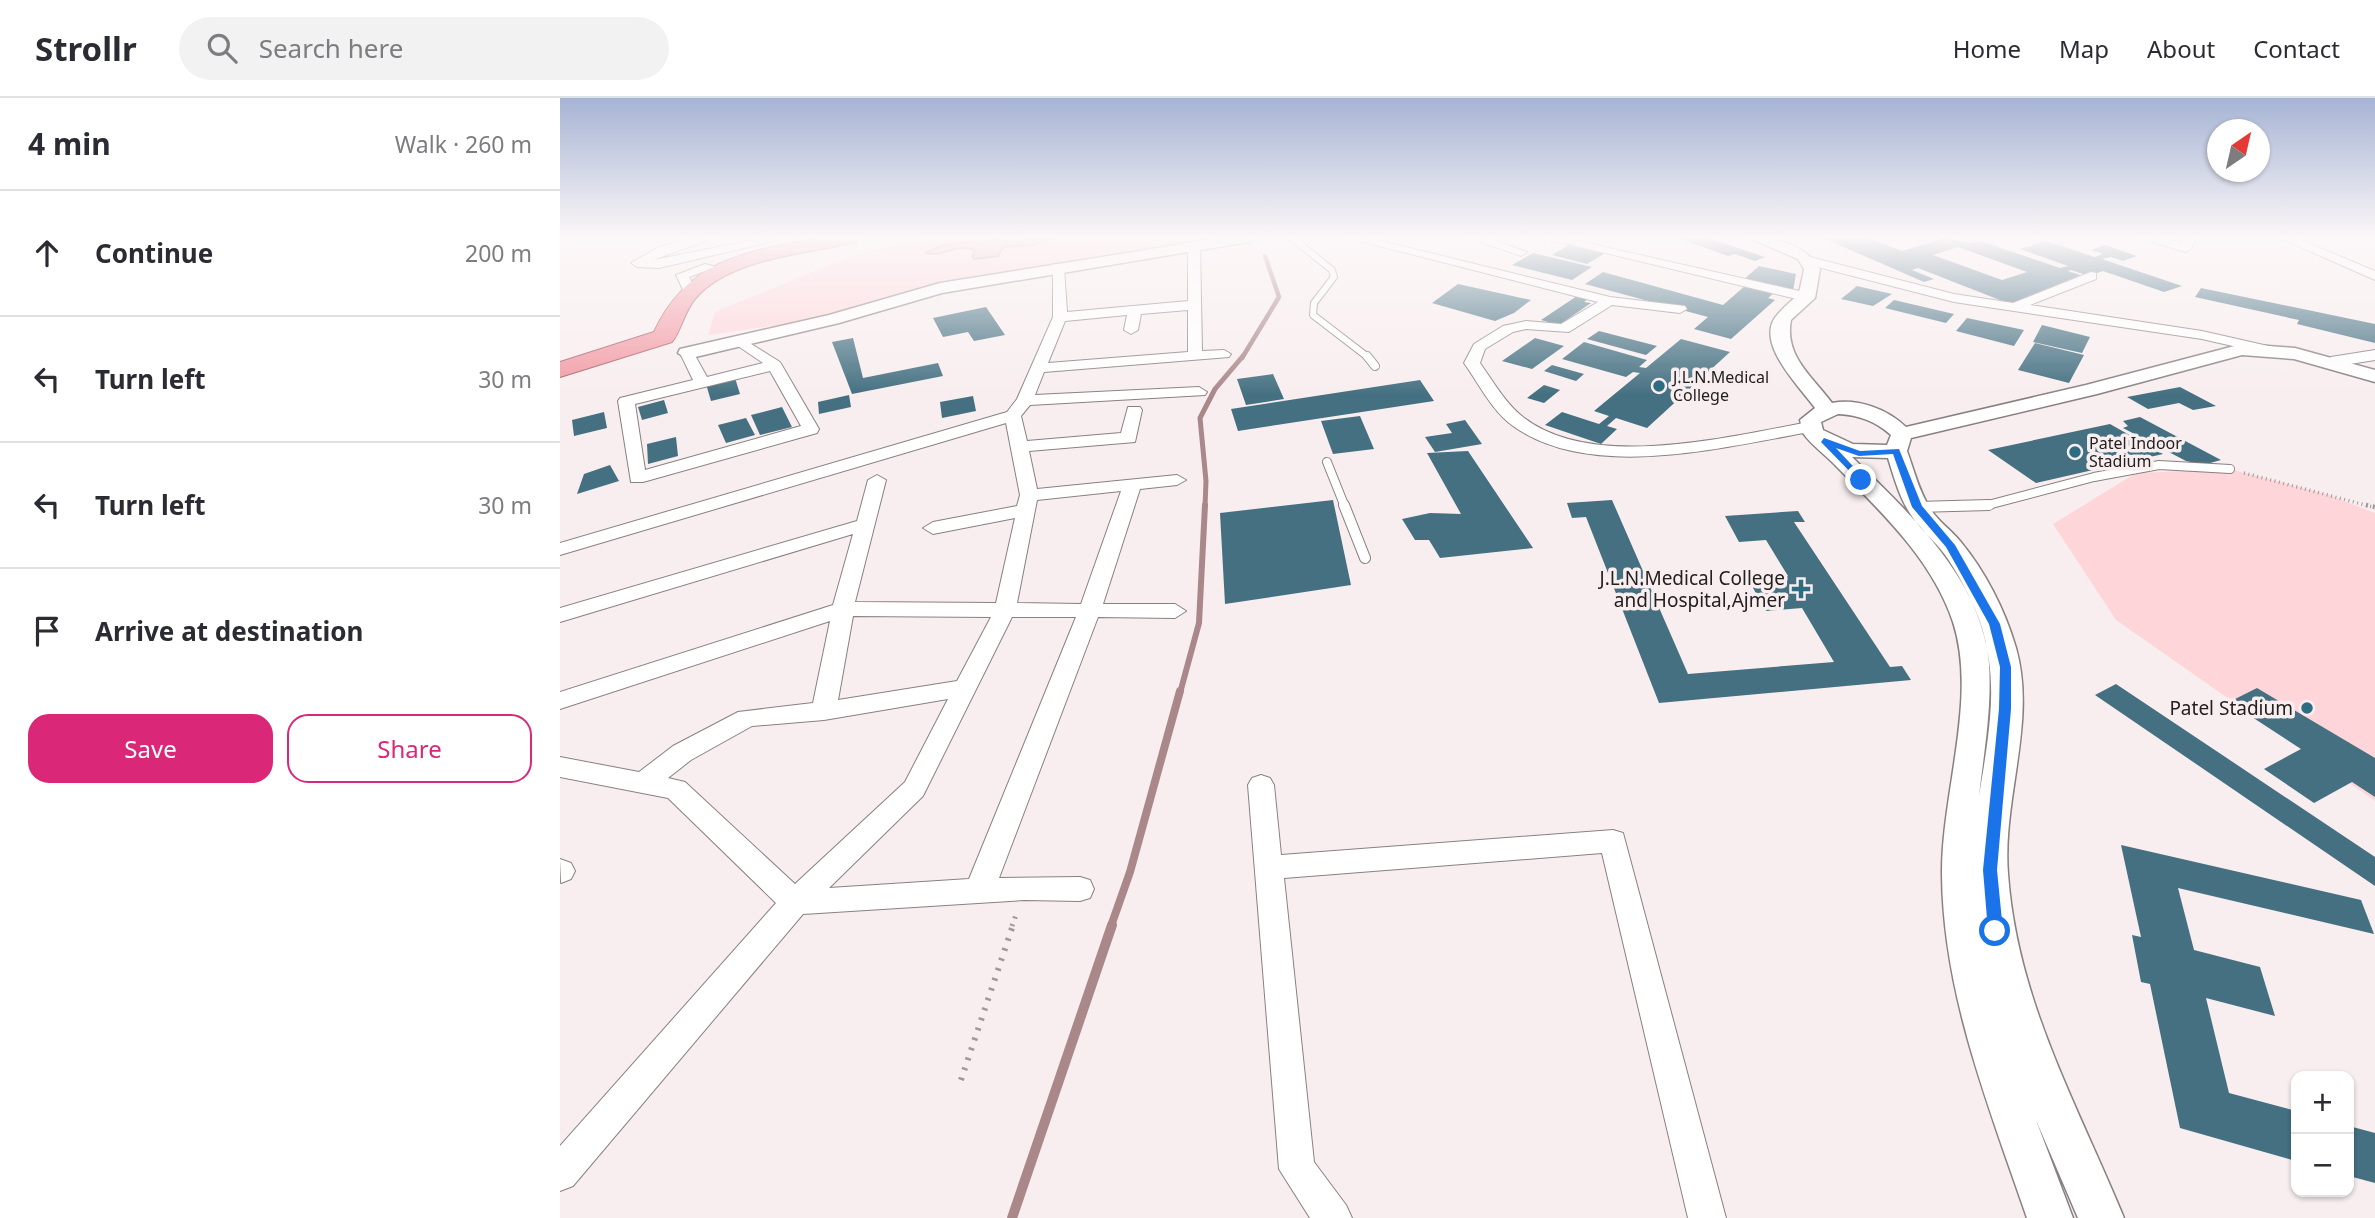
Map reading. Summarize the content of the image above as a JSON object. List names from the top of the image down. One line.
{"places":{"other":["J.L.N.Medical College","Patel Indoor Stadium","Patel Stadium"],"health":["J.L.N.Medical College and Hospital,Ajmer"]},"north":"top right","page":{"header":"Strollr","search":"Search here","nav":["Home","Map","About","Contact"],"heading":["4 min","Walk · 260 m"],"list":[["Continue","200 m"],["Turn left","30 m"],["Turn left","30 m"],"Arrive at destination"],"buttons":["Save","Share"],"map_buttons":["+","−"]}}
